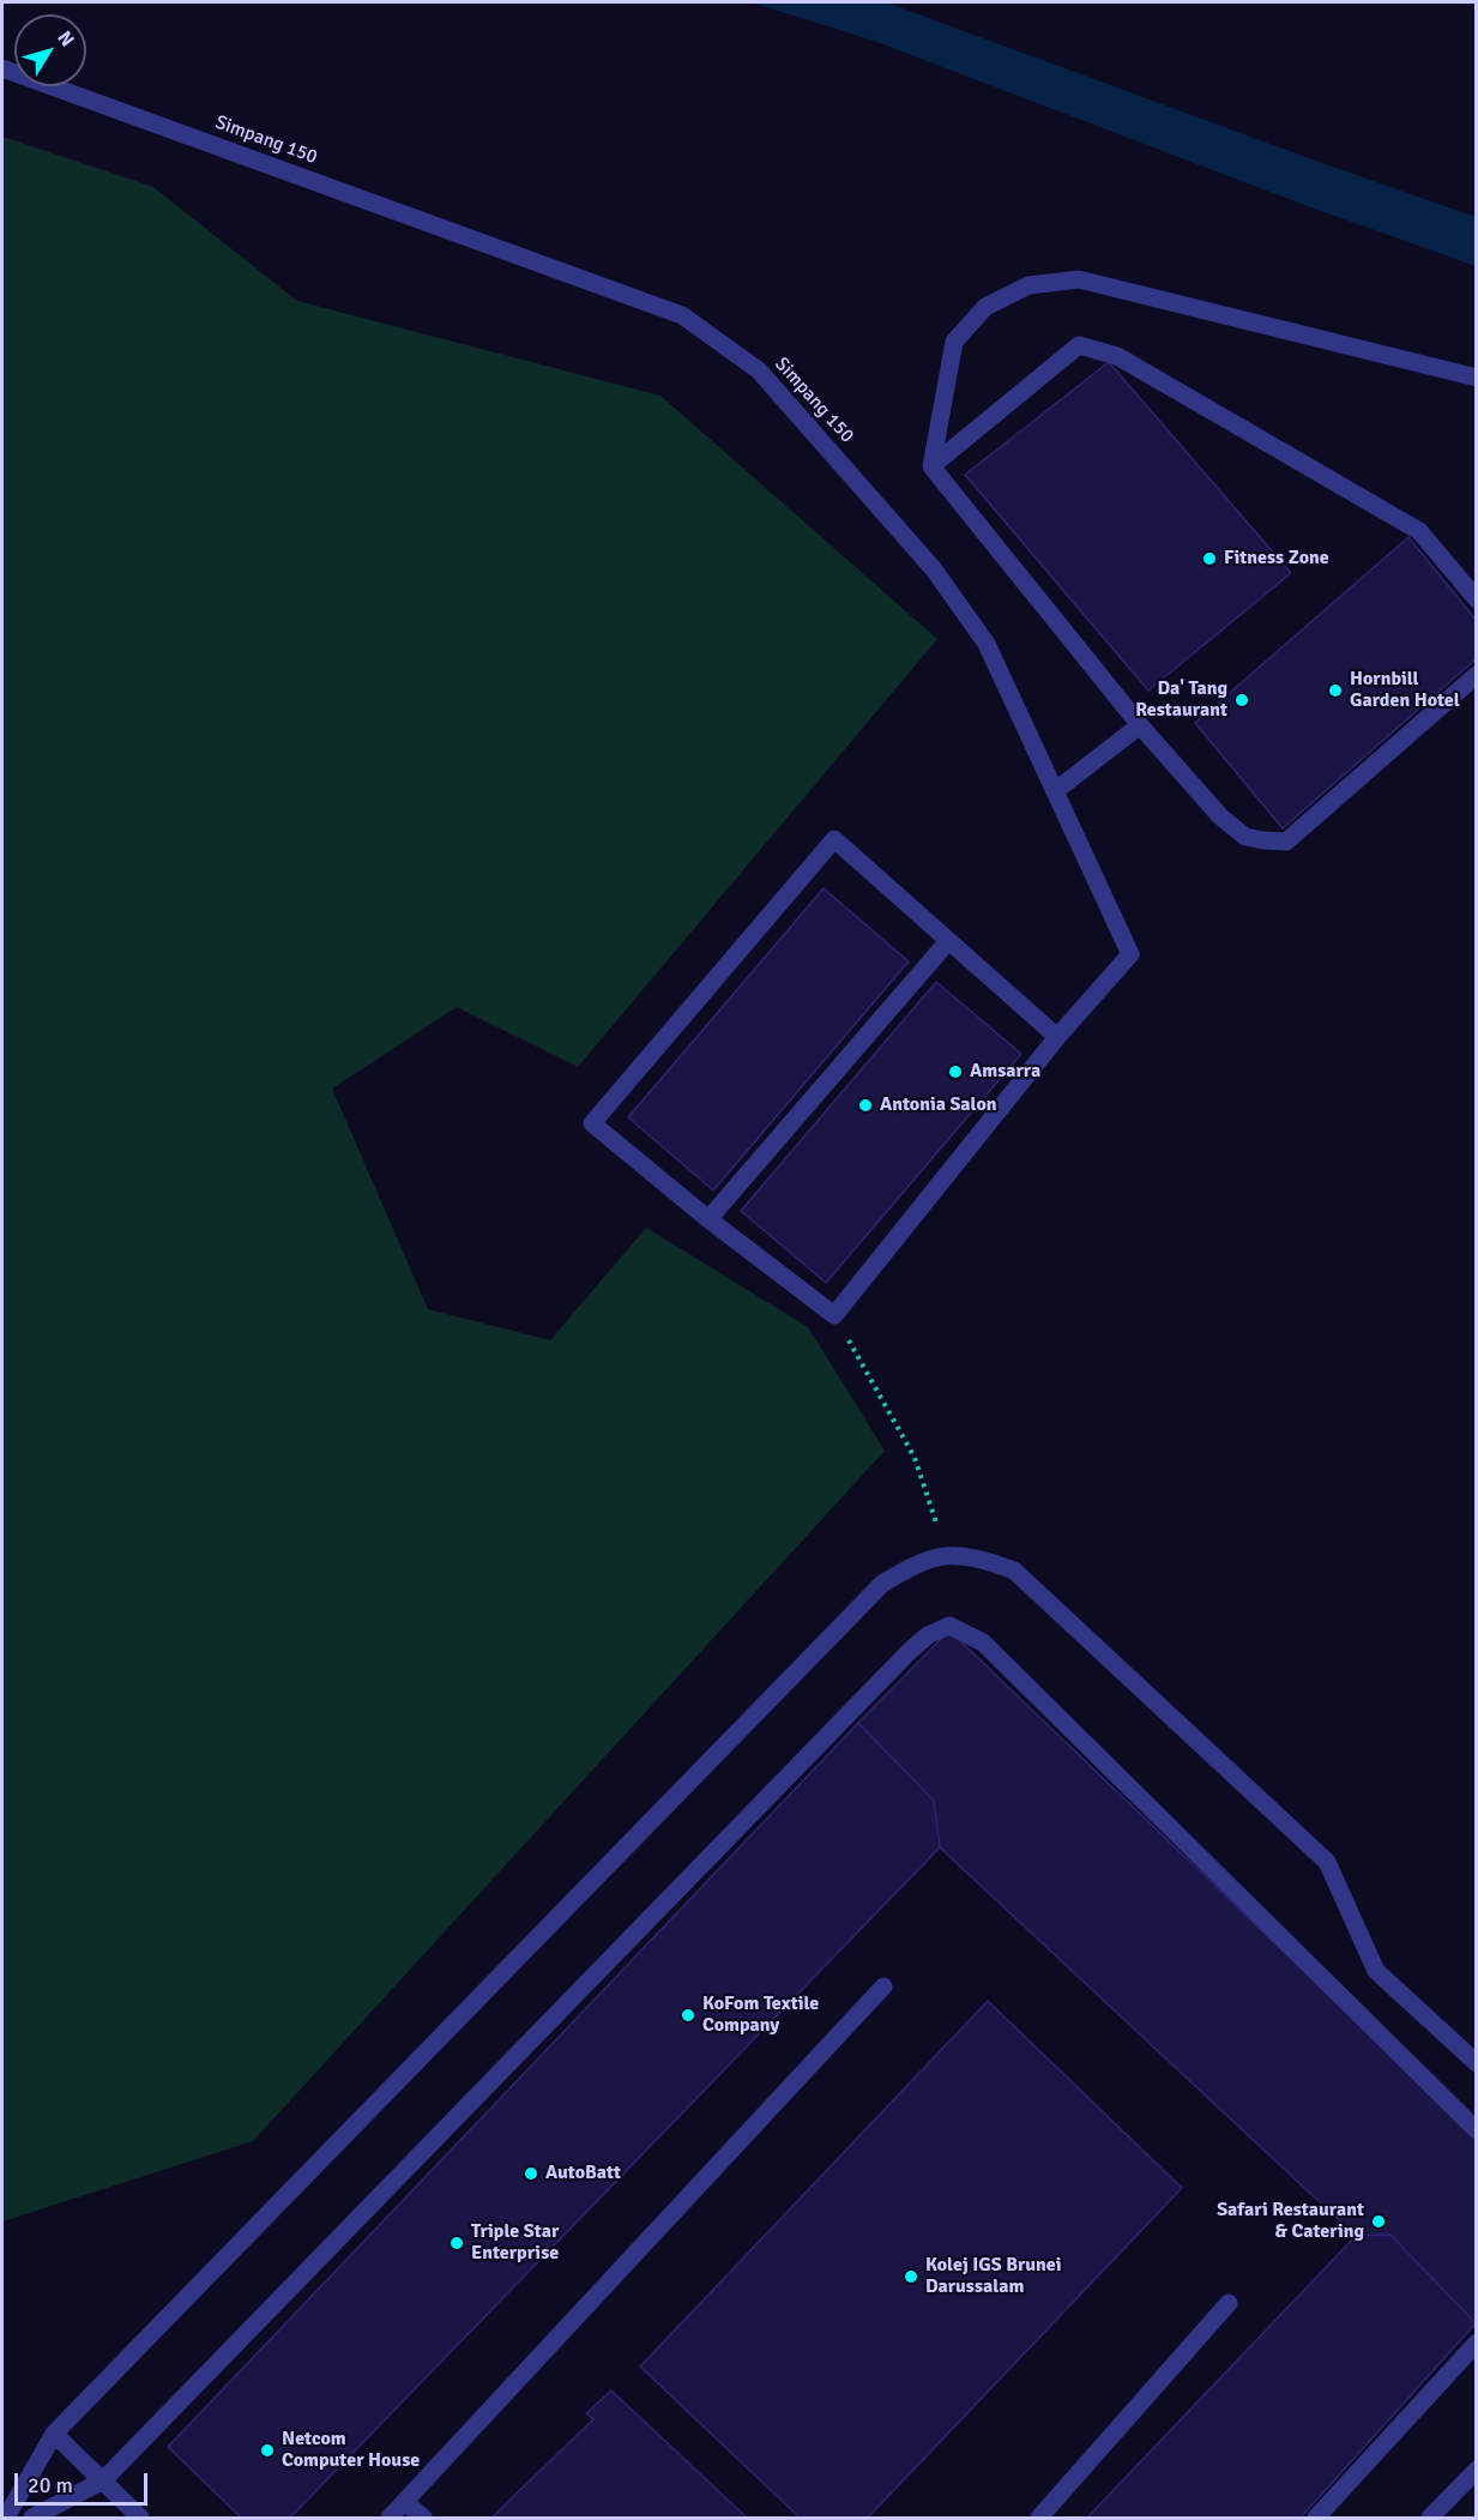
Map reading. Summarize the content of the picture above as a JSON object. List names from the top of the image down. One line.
{"streets":{"street":["Simpang 150"]},"places":["Fitness Zone","Hornbill Garden Hotel","Da' Tang Restaurant","Amsarra","Antonia Salon","KoFom Textile Company","AutoBatt","Safari Restaurant & Catering","Triple Star Enterprise","Kolej IGS Brunei Darussalam","Netcom Computer House"],"scale_bar":"20 m","north":"top right"}
